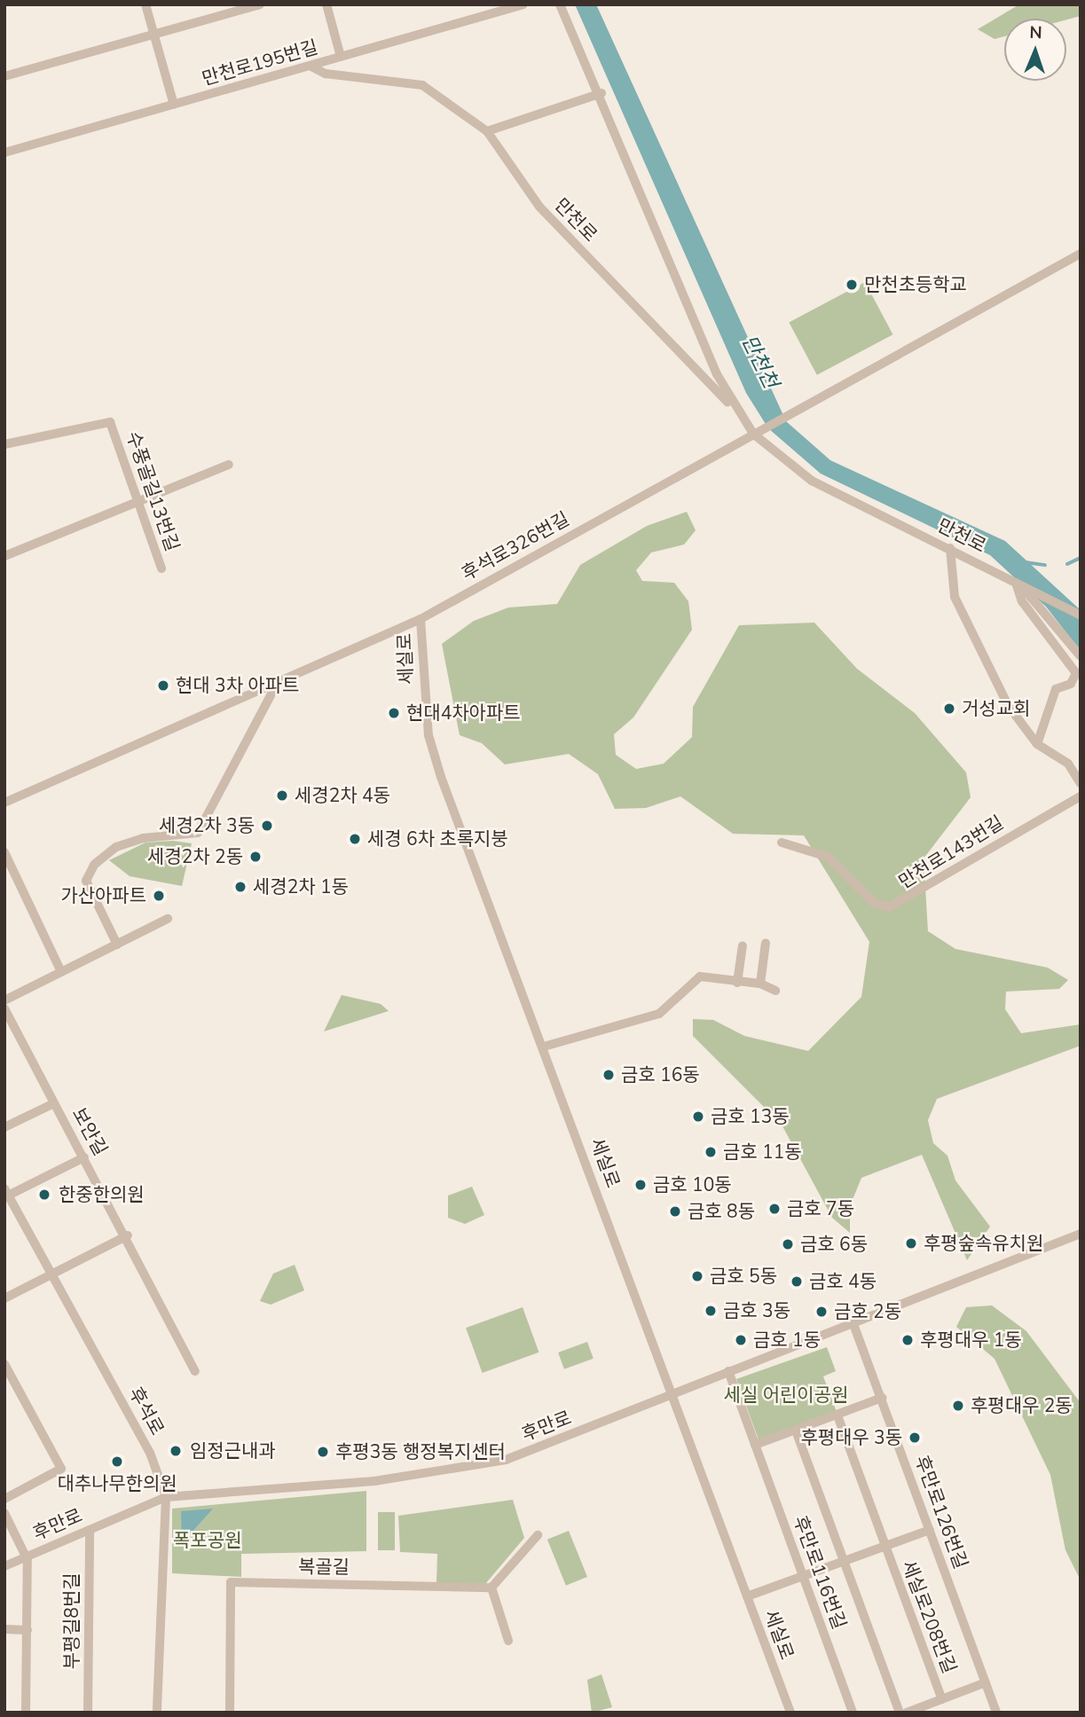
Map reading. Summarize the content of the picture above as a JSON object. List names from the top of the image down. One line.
{"streets":{"street":["만천로195번길","만천로","수풍골길13번길","후석로326번길","세실로","만천로143번길","보안길","후석로","후만로","후만로126번길","복골길","후만로116번길","세실로208번길","부평길8번길"]},"crossings":[["만천로195번길","만천로"],["만천로","후석로326번길"],["후석로326번길","세실로"],["세실로","후만로"],["세실로","세실로208번길"],["후석로","후만로"],["후만로","후만로126번길"],["후만로","후만로116번길"],["후만로","부평길8번길"],["후만로126번길","세실로208번길"],["후만로116번길","세실로208번길"]],"water":["만천천"],"parks":["세실 어린이공원","폭포공원"],"places":["만천초등학교","현대 3차 아파트","거성교회","현대4차아파트","세경2차 4동","세경2차 3동","세경 6차 초록지붕","세경2차 2동","세경2차 1동","가산아파트","금호 16동","금호 13동","금호 11동","금호 10동","한중한의원","금호 7동","금호 8동","후평숲속유치원","금호 6동","금호 5동","금호 4동","금호 3동","금호 2동","금호 1동","후평대우 1동","후평대우 2동","후평대우 3동","임정근내과","후평3동 행정복지센터","대추나무한의원"],"north":"top"}
